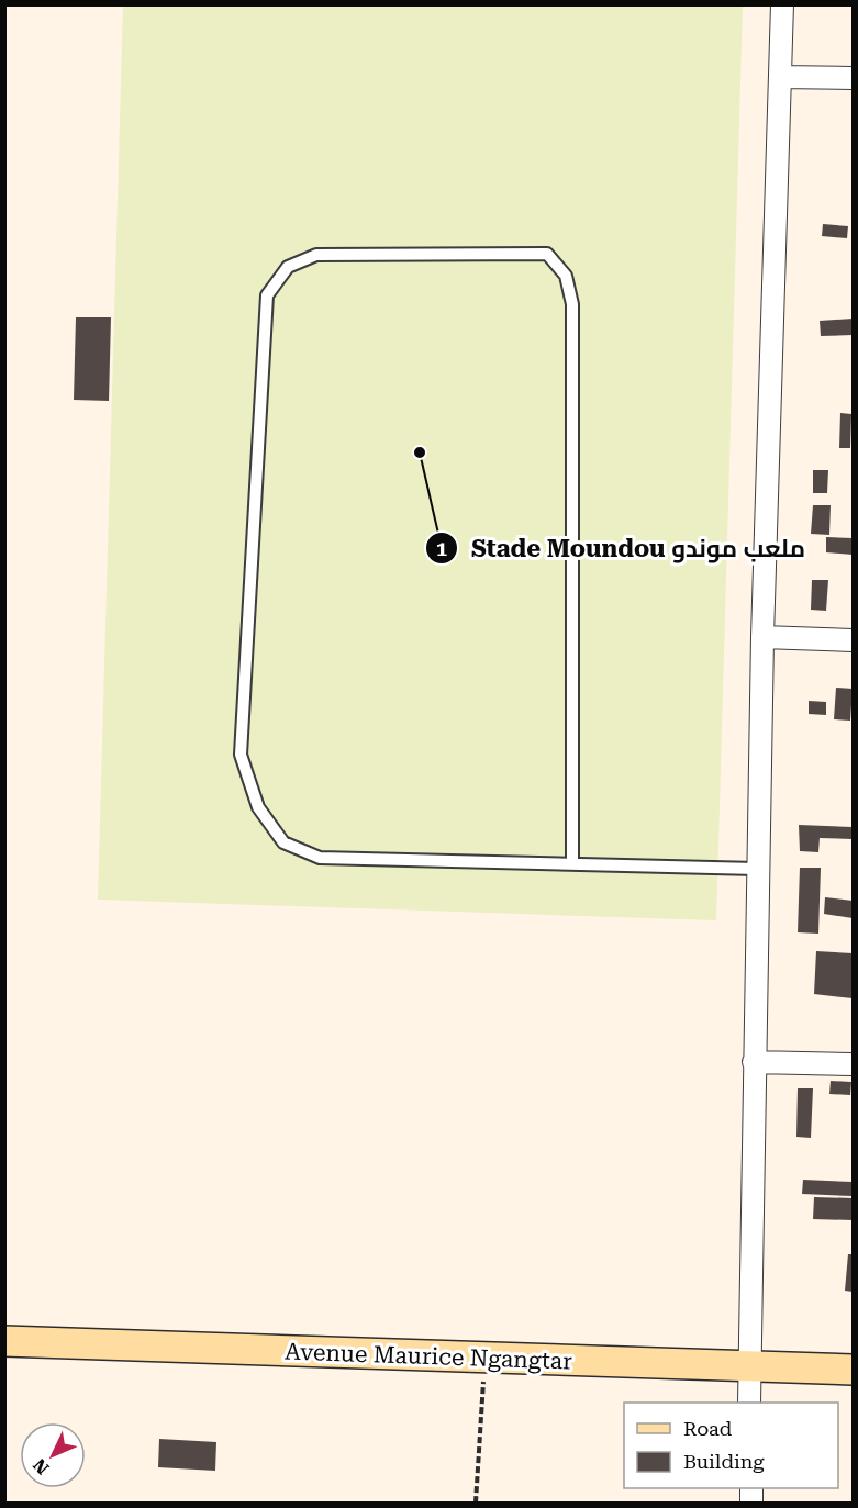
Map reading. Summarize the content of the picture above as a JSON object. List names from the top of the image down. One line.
{"streets":{"street":["Avenue Maurice Ngangtar"]},"places":["Stade Moundou ملعب موندو"],"legend":["Road","Building"],"north":"bottom left"}
